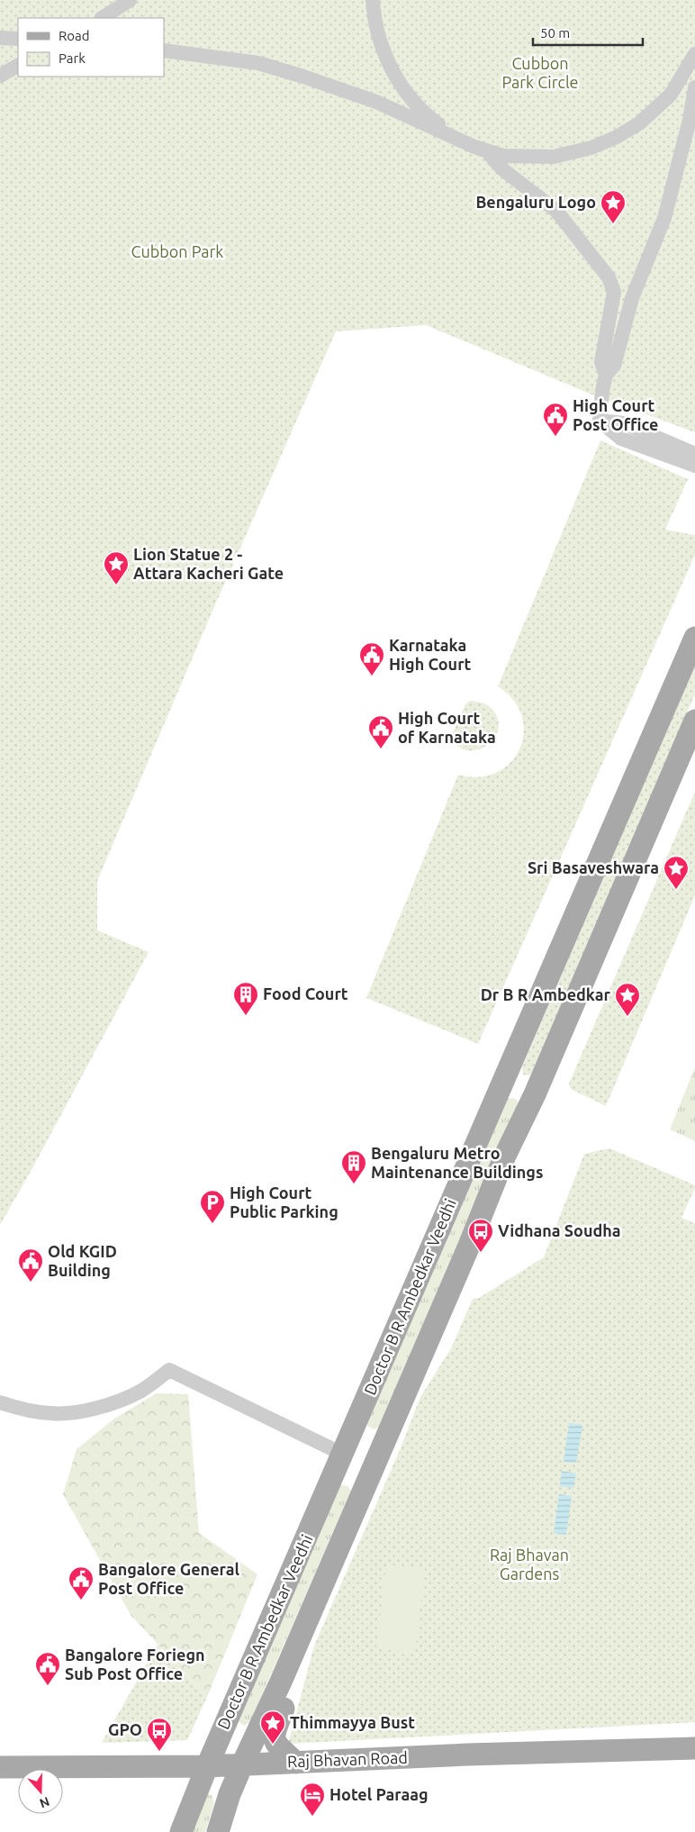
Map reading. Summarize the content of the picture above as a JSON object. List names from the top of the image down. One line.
{"streets":{"main road":["Doctor B R Ambedkar Veedhi","Raj Bhavan Road"]},"crossings":[["Doctor B R Ambedkar Veedhi","Raj Bhavan Road"]],"parks":["Cubbon Park Circle","Cubbon Park","Raj Bhavan Gardens"],"places":{"place":["Bengaluru Logo","Lion Statue 2 - Attara Kacheri Gate","Sri Basaveshwara","Dr B R Ambedkar","Thimmayya Bust"],"public building":["High Court Post Office","Karnataka High Court","High Court of Karnataka","Old KGID Building","Bangalore General Post Office","Bangalore Foriegn Sub Post Office"],"building":["Food Court","Bengaluru Metro Maintenance Buildings"],"parking":["High Court Public Parking"],"bus stop":["Vidhana Soudha","GPO"],"hotel":["Hotel Paraag"]},"legend":["Road","Park"],"scale_bar":"50 m","north":"bottom"}
